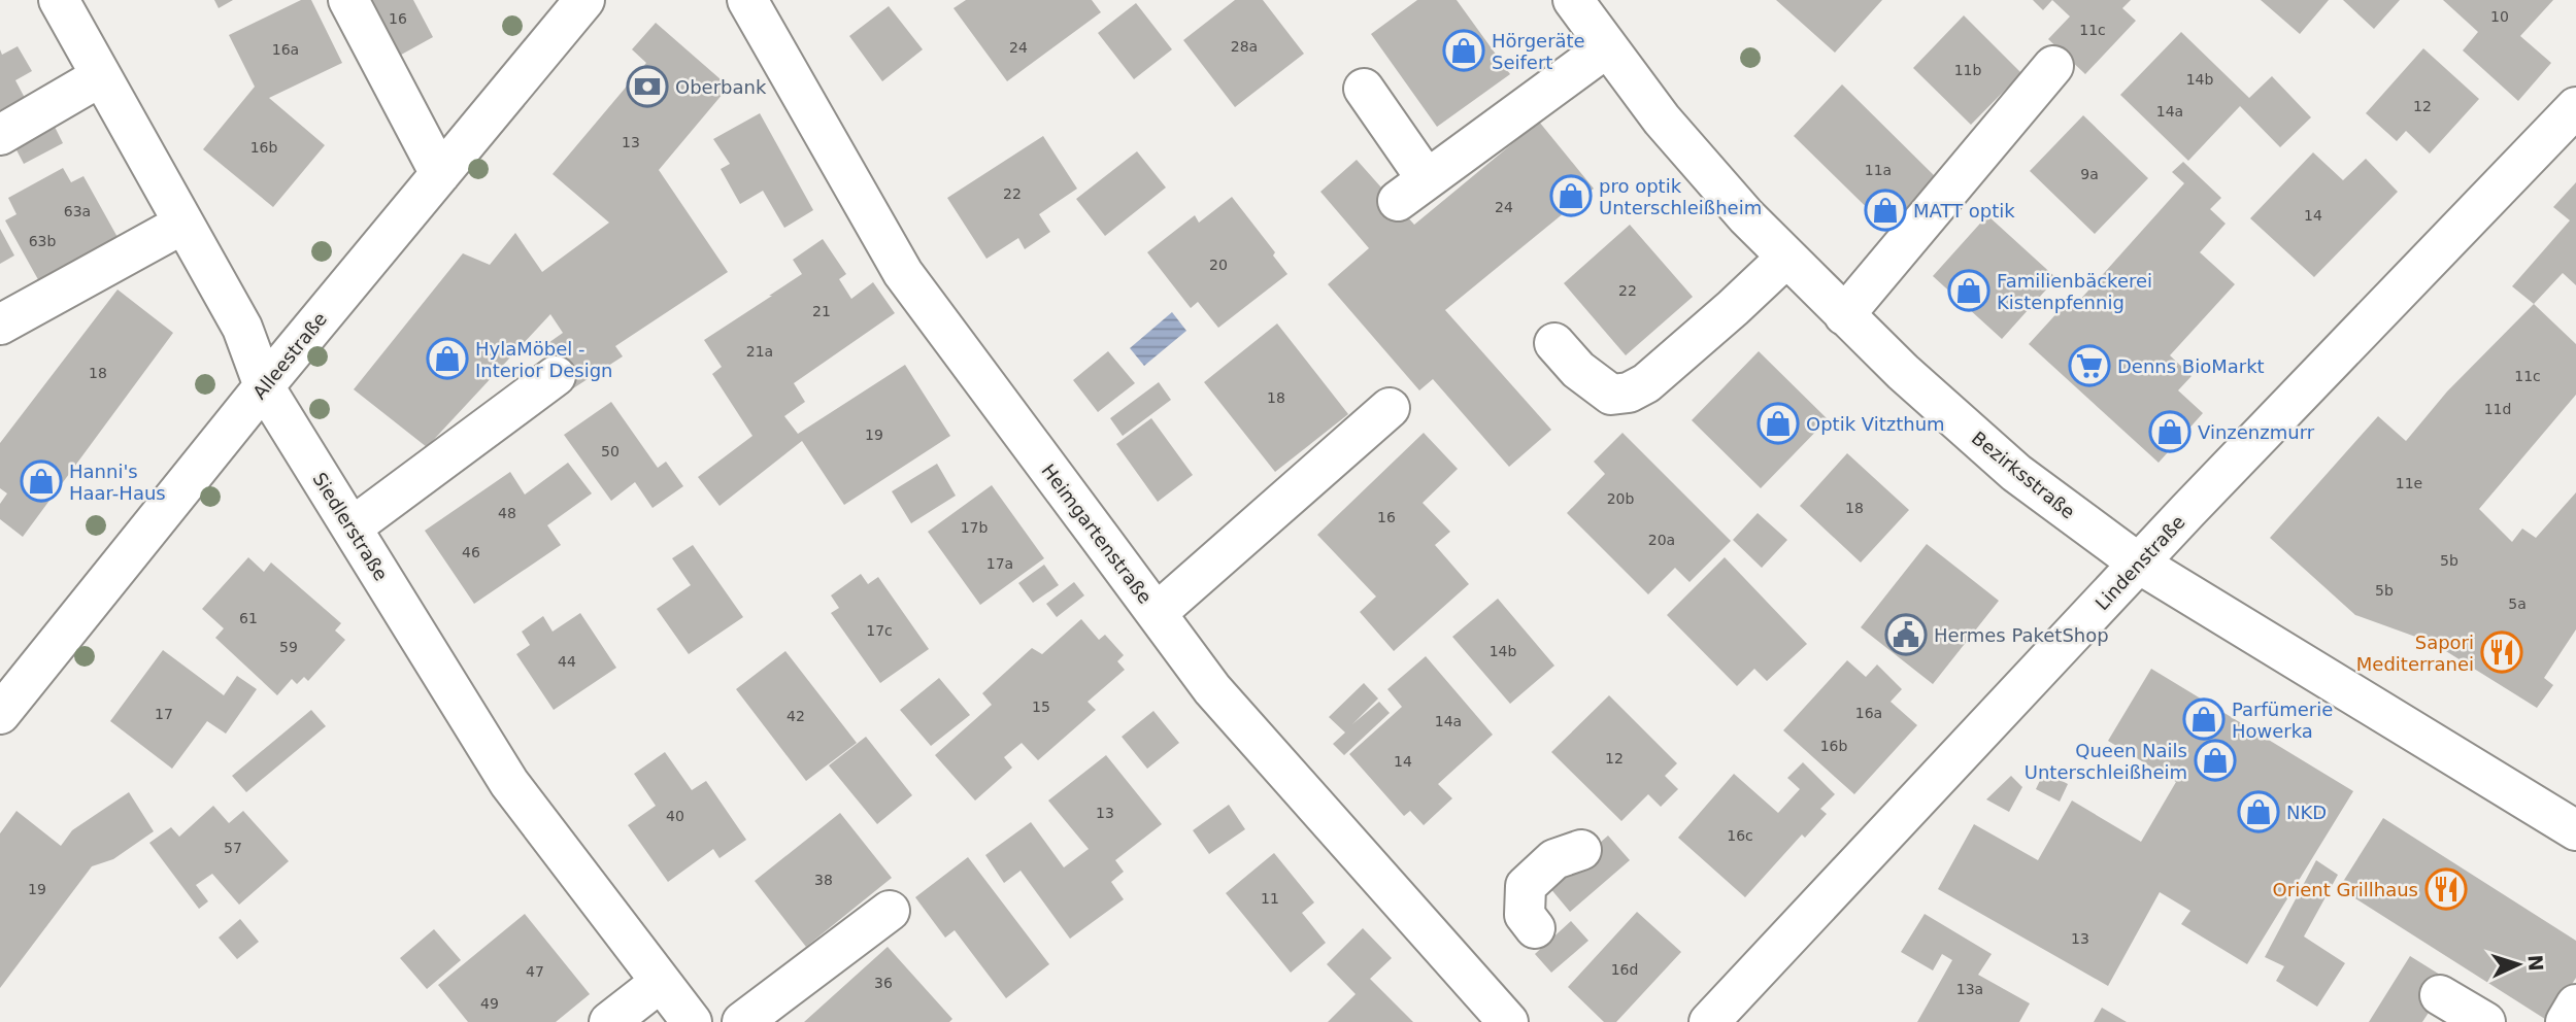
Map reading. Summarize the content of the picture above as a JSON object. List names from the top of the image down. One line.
{"streets":{"street":["Alleestraße","Bezirksstraße","Siedlerstraße","Heimgartenstraße","Lindenstraße"]},"crossings":[["Alleestraße","Siedlerstraße"],["Bezirksstraße","Lindenstraße"]],"places":{"shop":["Hörgeräte Seifert","pro optik Unterschleißheim","MATT optik","Familienbäckerei Kistenpfennig","HylaMöbel - Interior Design","Optik Vitzthum","Vinzenzmurr","Hanni's Haar-Haus","Parfümerie Howerka","Queen Nails Unterschleißheim","NKD"],"bank":["Oberbank"],"supermarket":["Denns BioMarkt"],"public building":["Hermes PaketShop"],"restaurant":["Sapori Mediterranei","Orient Grillhaus"]},"house_numbers":["10","16","11c","28a","24","16a","11b","14b","12","14a","13","16b","11a","9a","22","24","63a","14","63b","20","22","21","21a","18","11c","18","11d","19","50","11e","20b","18","48","16","17b","20a","46","5b","17a","5b","5a","61","17c","59","14b","44","15","16a","17","42","14a","16b","12","14","13","40","16c","57","38","19","11","13","16d","47","36","13a","49"],"north":"right"}
